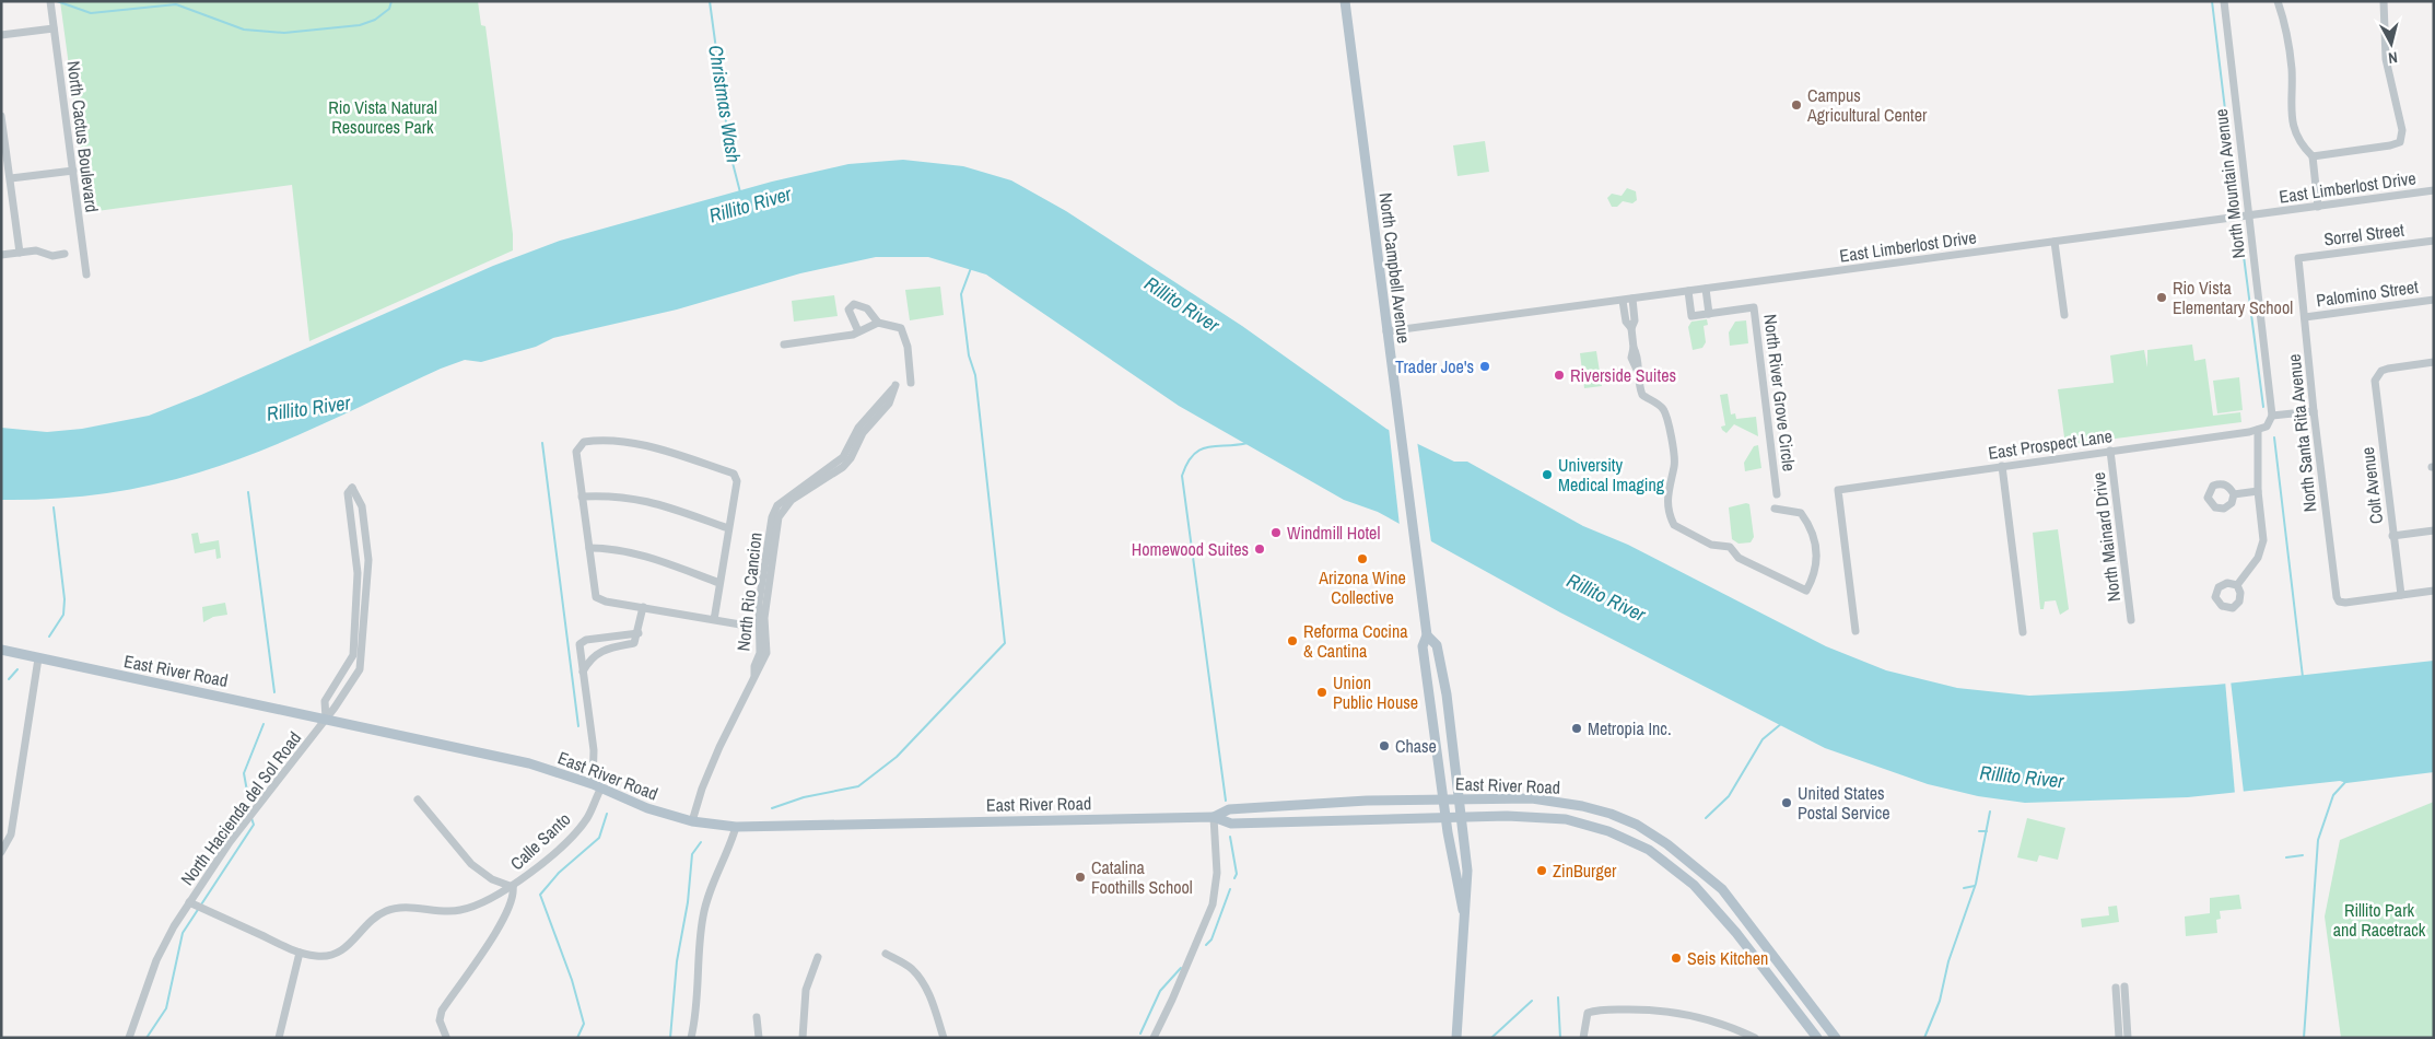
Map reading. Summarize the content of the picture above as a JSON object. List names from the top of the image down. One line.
{"streets":{"main road":["North Campbell Avenue","East River Road"],"street":["North Cactus Boulevard","North Mountain Avenue","East Limberlost Drive","Sorrel Street","Palomino Street","North River Grove Circle","North Santa Rita Avenue","East Prospect Lane","Colt Avenue","North Mainard Drive","North Rio Cancion","North Hacienda del Sol Road","Calle Santo"]},"crossings":[["North Mountain Avenue","East Limberlost Drive"],["North Mountain Avenue","East Prospect Lane"],["East Limberlost Drive","North Campbell Avenue"],["East Limberlost Drive","North River Grove Circle"],["Sorrel Street","North Santa Rita Avenue"],["North Campbell Avenue","East River Road"],["Palomino Street","North Santa Rita Avenue"],["North Santa Rita Avenue","Colt Avenue"],["East Prospect Lane","North Mainard Drive"],["North Rio Cancion","East River Road"],["East River Road","North Hacienda del Sol Road"],["East River Road","Calle Santo"],["North Hacienda del Sol Road","Calle Santo"]],"water":["Christmas Wash","Rillito River"],"parks":["Rio Vista Natural Resources Park","Rillito Park and Racetrack"],"places":["Campus Agricultural Center","Rio Vista Elementary School","Trader Joe's","Riverside Suites","University Medical Imaging","Windmill Hotel","Homewood Suites","Arizona Wine Collective","Reforma Cocina & Cantina","Union Public House","Metropia Inc.","Chase","United States Postal Service","ZinBurger","Catalina Foothills School","Seis Kitchen"],"north":"bottom"}
